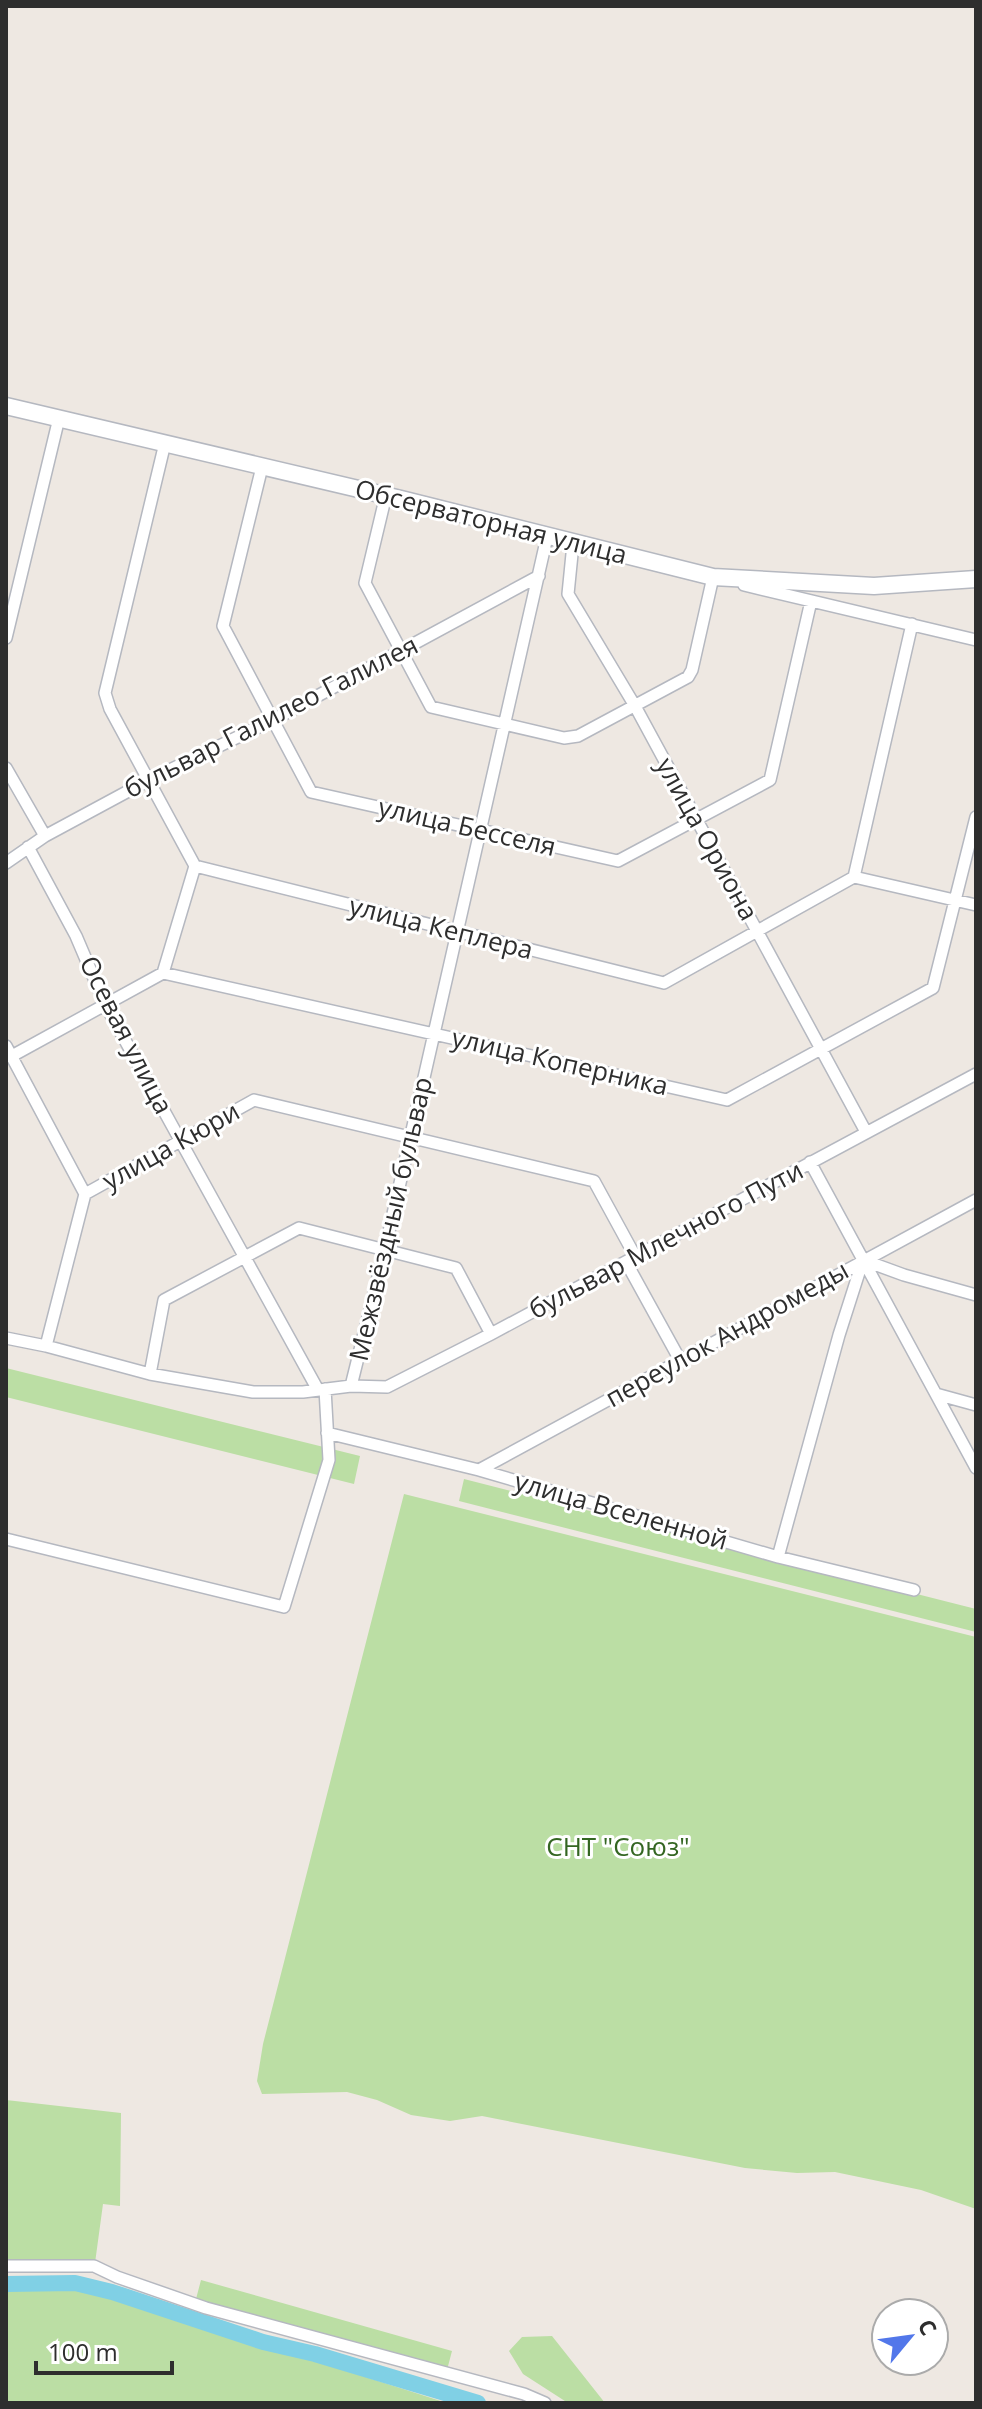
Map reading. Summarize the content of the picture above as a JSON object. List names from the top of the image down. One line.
{"streets":{"main road":["Обсерваторная улица"],"street":["бульвар Галилео Галилея","улица Бесселя","улица Ориона","улица Кеплера","Осевая улица","улица Коперника","улица Кюри","Межзвёздный бульвар","бульвар Млечного Пути","переулок Андромеды","улица Вселенной"]},"crossings":[["Обсерваторная улица","улица Бесселя"],["Обсерваторная улица","улица Ориона"],["Обсерваторная улица","Межзвёздный бульвар"],["бульвар Галилео Галилея","улица Бесселя"],["бульвар Галилео Галилея","Осевая улица"],["бульвар Галилео Галилея","Межзвёздный бульвар"],["улица Бесселя","улица Ориона"],["улица Бесселя","Межзвёздный бульвар"],["улица Ориона","улица Кеплера"],["улица Ориона","улица Коперника"],["улица Ориона","бульвар Млечного Пути"],["улица Кеплера","Межзвёздный бульвар"],["Осевая улица","улица Кюри"],["улица Коперника","Межзвёздный бульвар"],["улица Кюри","Межзвёздный бульвар"],["улица Кюри","бульвар Млечного Пути"],["улица Кюри","переулок Андромеды"],["Межзвёздный бульвар","бульвар Млечного Пути"],["переулок Андромеды","улица Вселенной"]],"parks":["СНТ \"Союз\""],"scale_bar":"100 m","north":"top right"}
